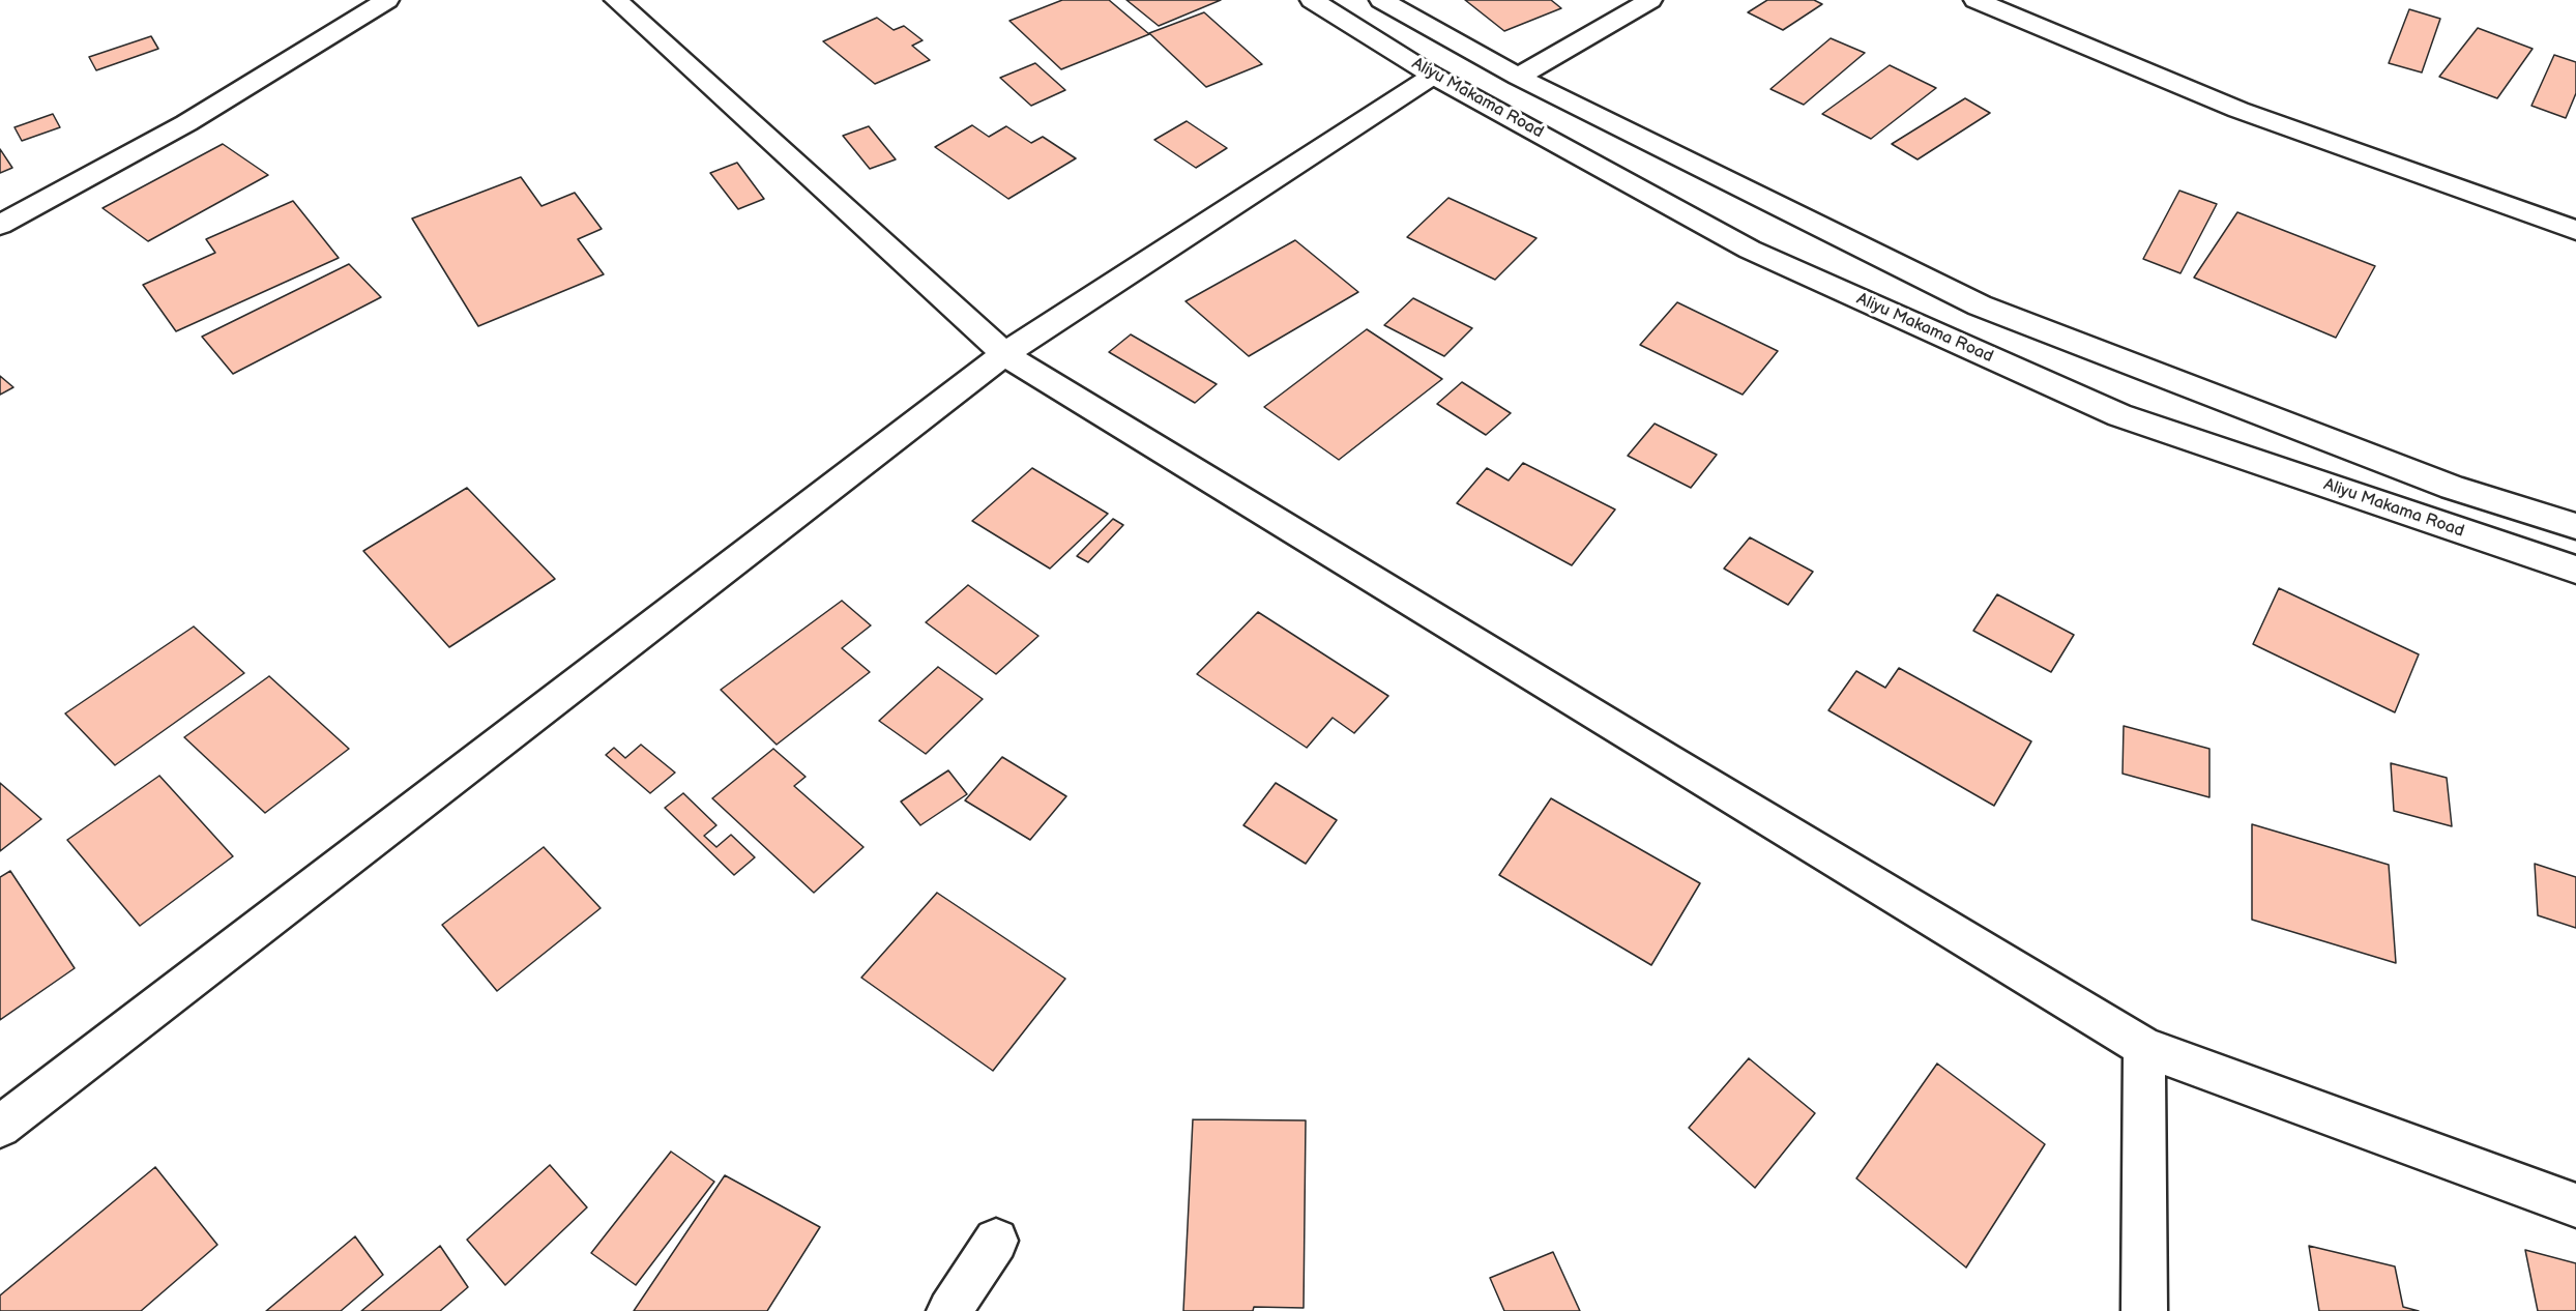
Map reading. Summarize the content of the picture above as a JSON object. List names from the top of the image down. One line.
{"streets":{"street":["Aliyu Makama Road"]}}
